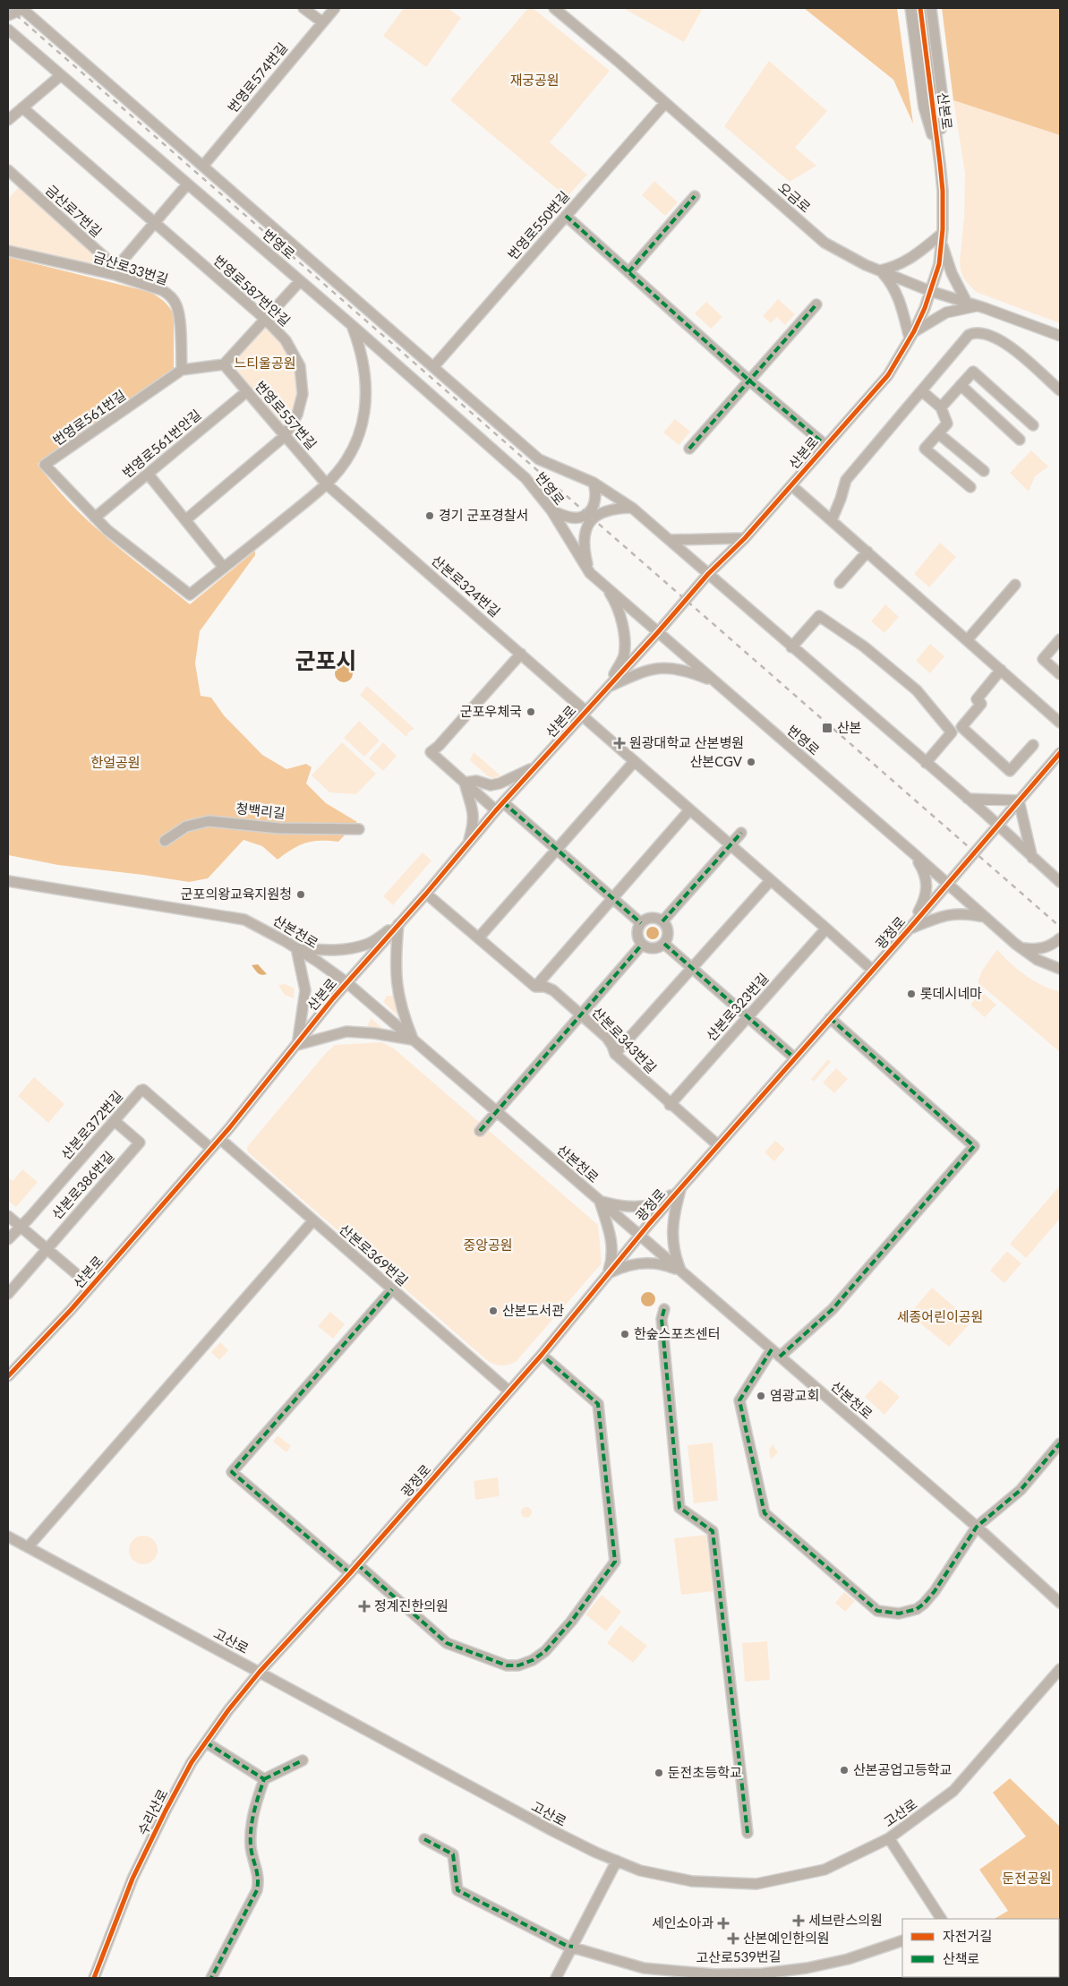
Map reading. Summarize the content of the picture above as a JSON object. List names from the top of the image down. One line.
{"streets":{"street":["번영로574번길","산본로","오금로","금산로7번길","번영로550번길","번영로","금산로33번길","번영로587번안길","번영로557번길","번영로561번길","번영로561번안길","산본로324번길","청백리길","산본천로","광정로","산본로323번길","산본로343번길","산본로372번길","산본로386번길","산본로369번길","고산로","수리산로","고산로539번길"]},"crossings":[["번영로574번길","번영로"],["산본로","오금로"],["산본로","번영로"],["산본로","산본로324번길"],["산본로","산본천로"],["산본로","산본로343번길"],["산본로","산본로372번길"],["산본로","산본로369번길"],["오금로","번영로550번길"],["금산로7번길","금산로33번길"],["번영로550번길","번영로"],["번영로","광정로"],["금산로33번길","번영로561번길"],["번영로587번안길","번영로557번길"],["번영로557번길","번영로561번길"],["번영로557번길","번영로561번안길"],["번영로557번길","산본로324번길"],["번영로561번길","번영로561번안길"],["산본천로","광정로"],["광정로","산본로343번길"],["광정로","산본로369번길"],["광정로","고산로"],["광정로","수리산로"],["산본로323번길","산본로343번길"],["산본로372번길","산본로386번길"],["고산로","수리산로"]],"districts":["군포시"],"parks":["재궁공원","느티울공원","한얼공원","중앙공원","세종어린이공원","둔전공원"],"places":{"other":["경기 군포경찰서","군포우체국","산본CGV","군포의왕교육지원청","롯데시네마","산본도서관","한숲스포츠센터","염광교회","산본공업고등학교","둔전초등학교"],"transit":["산본"],"health":["원광대학교 산본병원","정계진한의원","세브란스의원","세인소아과","산본예인한의원"]},"legend":["자전거길","산책로"]}
